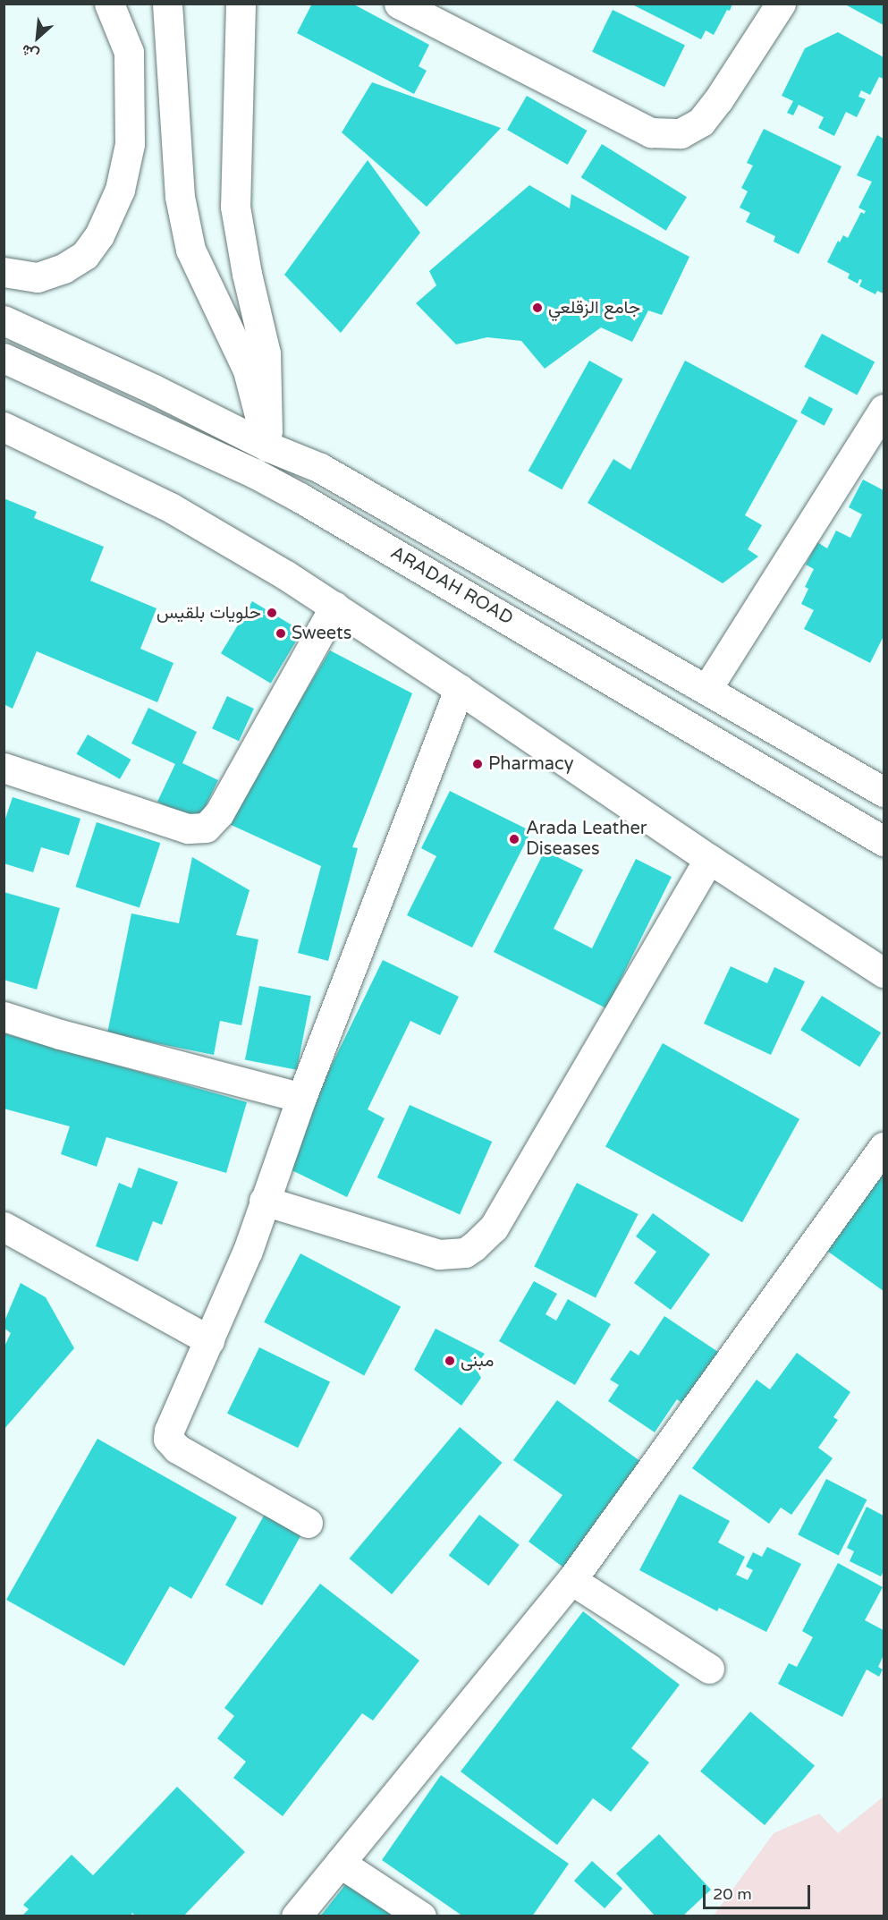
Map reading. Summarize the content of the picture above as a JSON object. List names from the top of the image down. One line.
{"streets":{"main road":["ARADAH ROAD"]},"places":["جامع الزقلعي","حلويات بلقيس","Sweets","Pharmacy","Arada Leather Diseases","مبنى"],"scale_bar":"20 m","north":"bottom left"}
